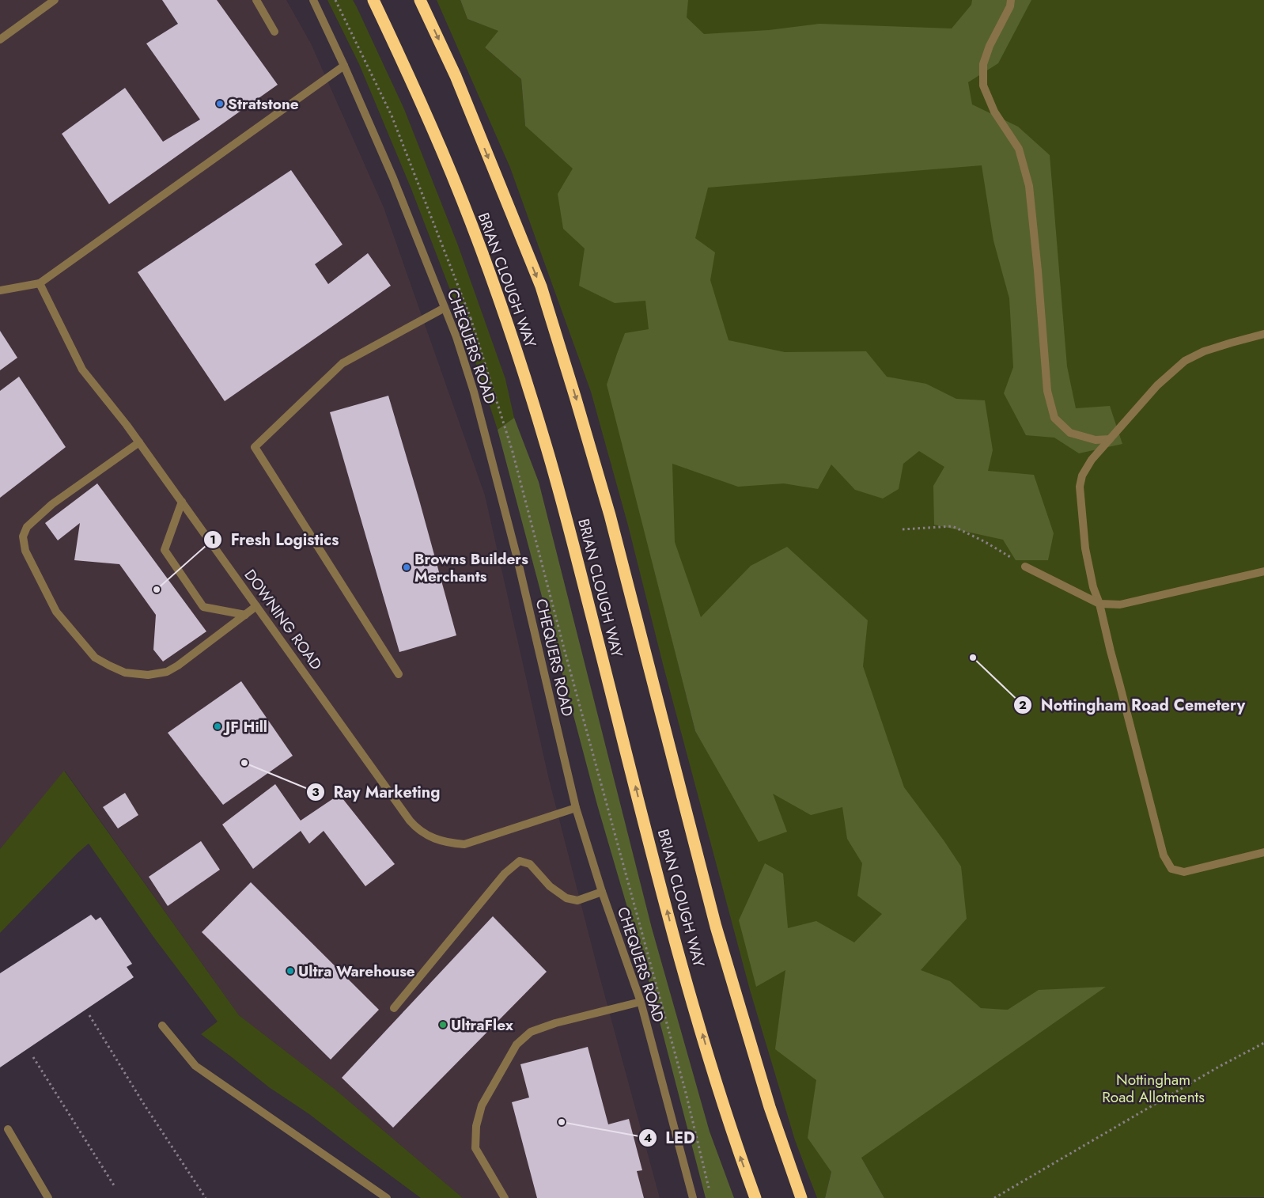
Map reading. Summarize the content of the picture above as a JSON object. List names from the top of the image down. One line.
{"streets":{"highway":["BRIAN CLOUGH WAY"],"street":["CHEQUERS ROAD","DOWNING ROAD"]},"crossings":[["CHEQUERS ROAD","DOWNING ROAD"]],"parks":["Nottingham Road Allotments"],"places":["Stratstone","Browns Builders Merchants","Fresh Logistics","Nottingham Road Cemetery","JF Hill","Ray Marketing","Ultra Warehouse","UltraFlex","LED"]}
